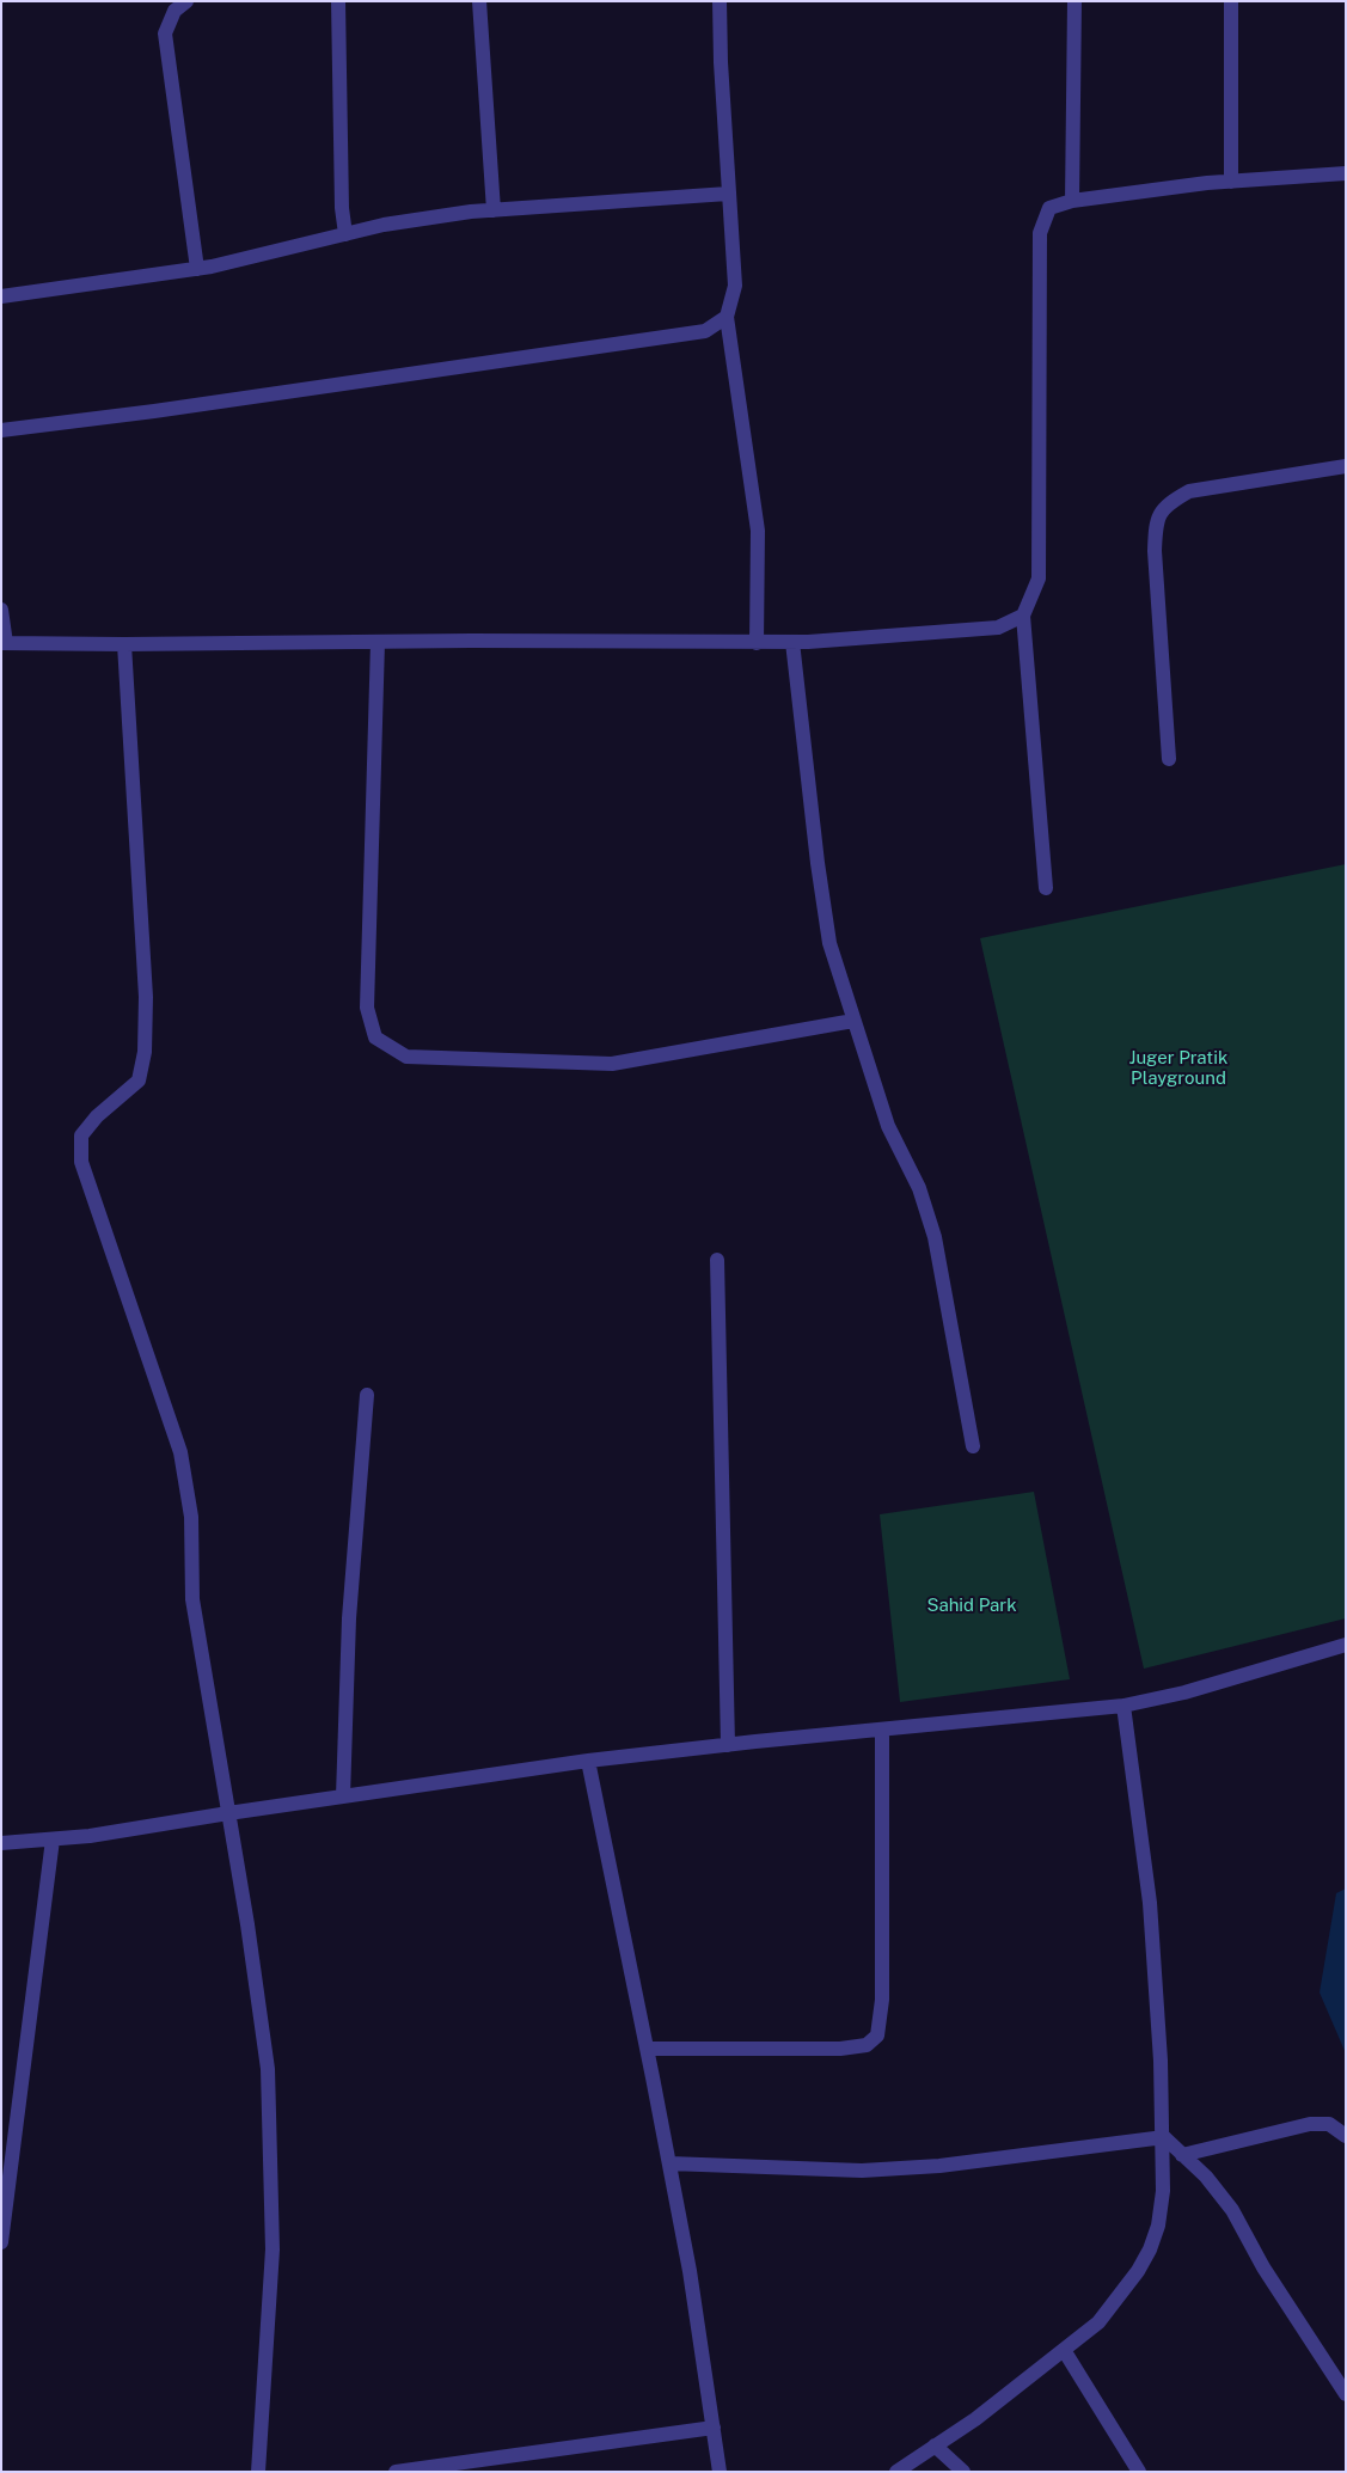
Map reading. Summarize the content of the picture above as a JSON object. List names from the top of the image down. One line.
{"parks":["Juger Pratik Playground","Sahid Park"]}
